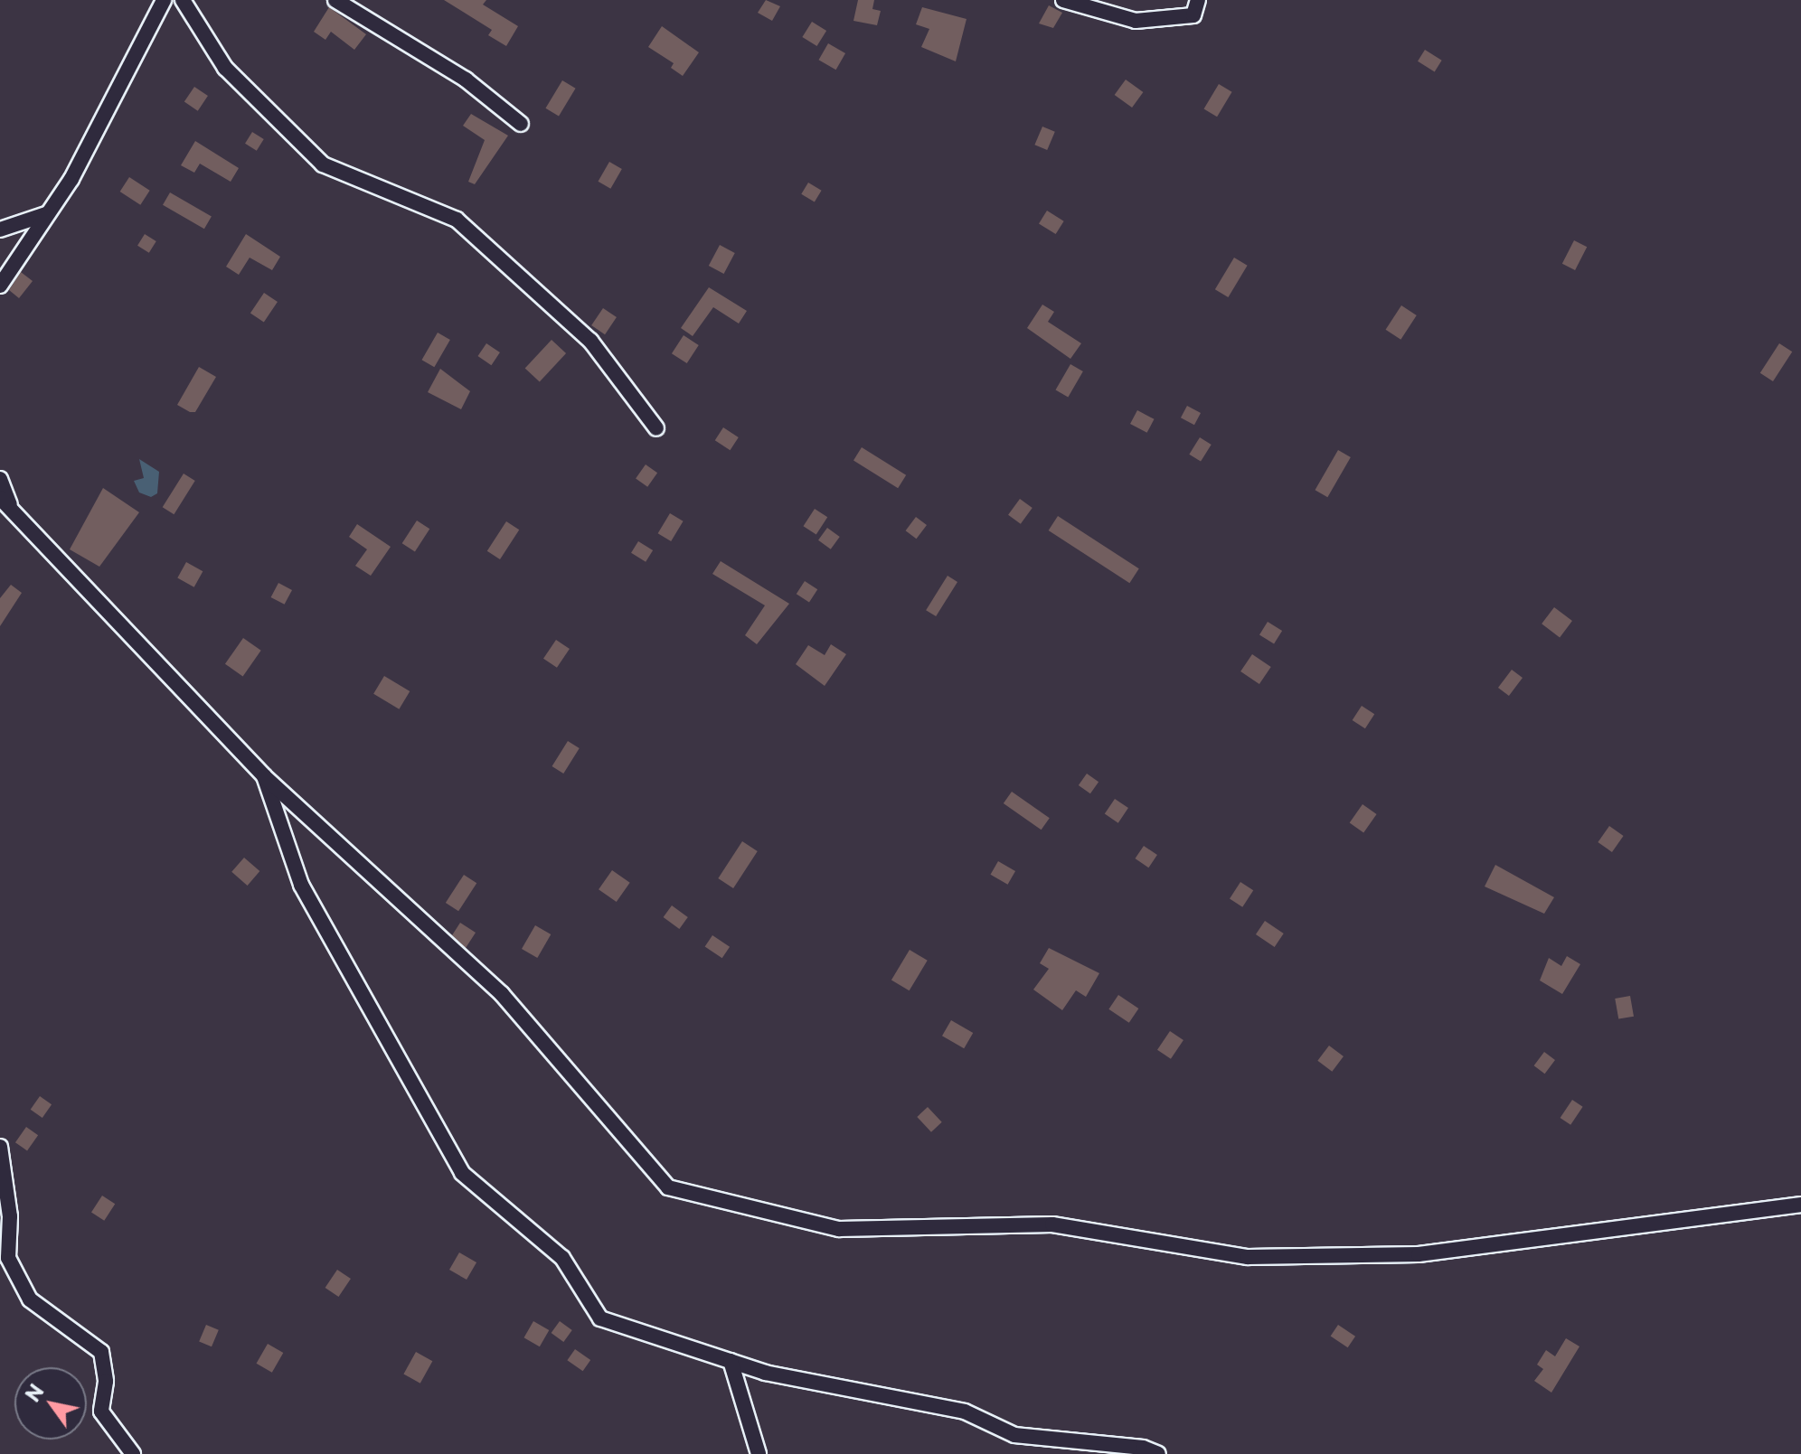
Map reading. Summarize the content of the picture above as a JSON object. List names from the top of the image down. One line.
{"north":"top left"}
